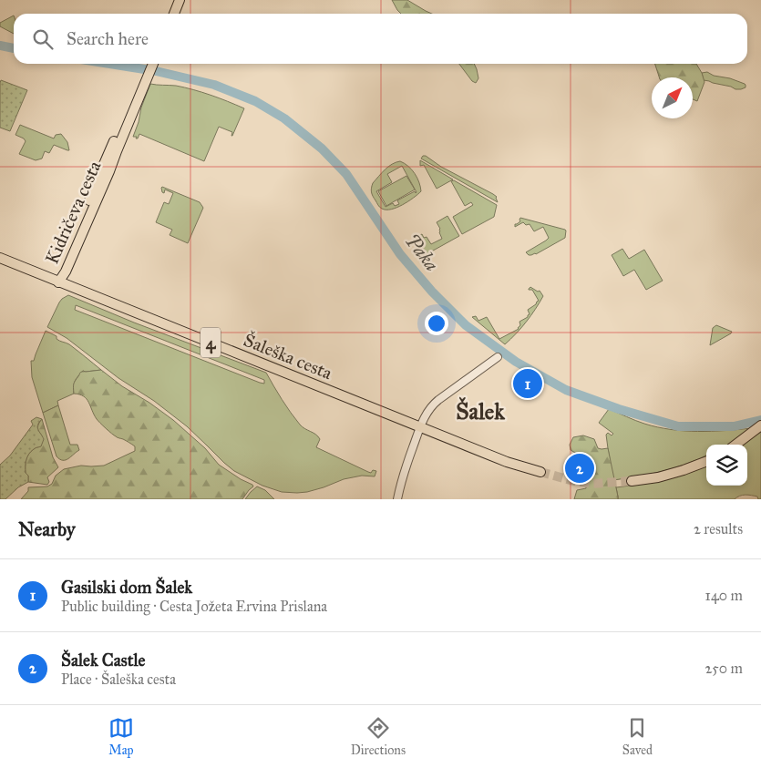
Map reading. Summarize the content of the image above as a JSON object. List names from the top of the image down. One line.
{"streets":{"main road":["Kidričeva cesta","4","Šaleška cesta"]},"crossings":[["Kidričeva cesta","Šaleška cesta"]],"districts":["Šalek"],"water":["Paka"],"north":"top right","page":{"search":"Search here","pins":["1","2"],"heading":["Nearby","2 results"],"list":[{"mark":"1","name":"Gasilski dom Šalek","note":"Public building · Cesta Jožeta Ervina Prislana","value":"140 m"},{"mark":"2","name":"Šalek Castle","note":"Place · Šaleška cesta","value":"250 m"}],"nav":["Map","Directions","Saved"]}}
